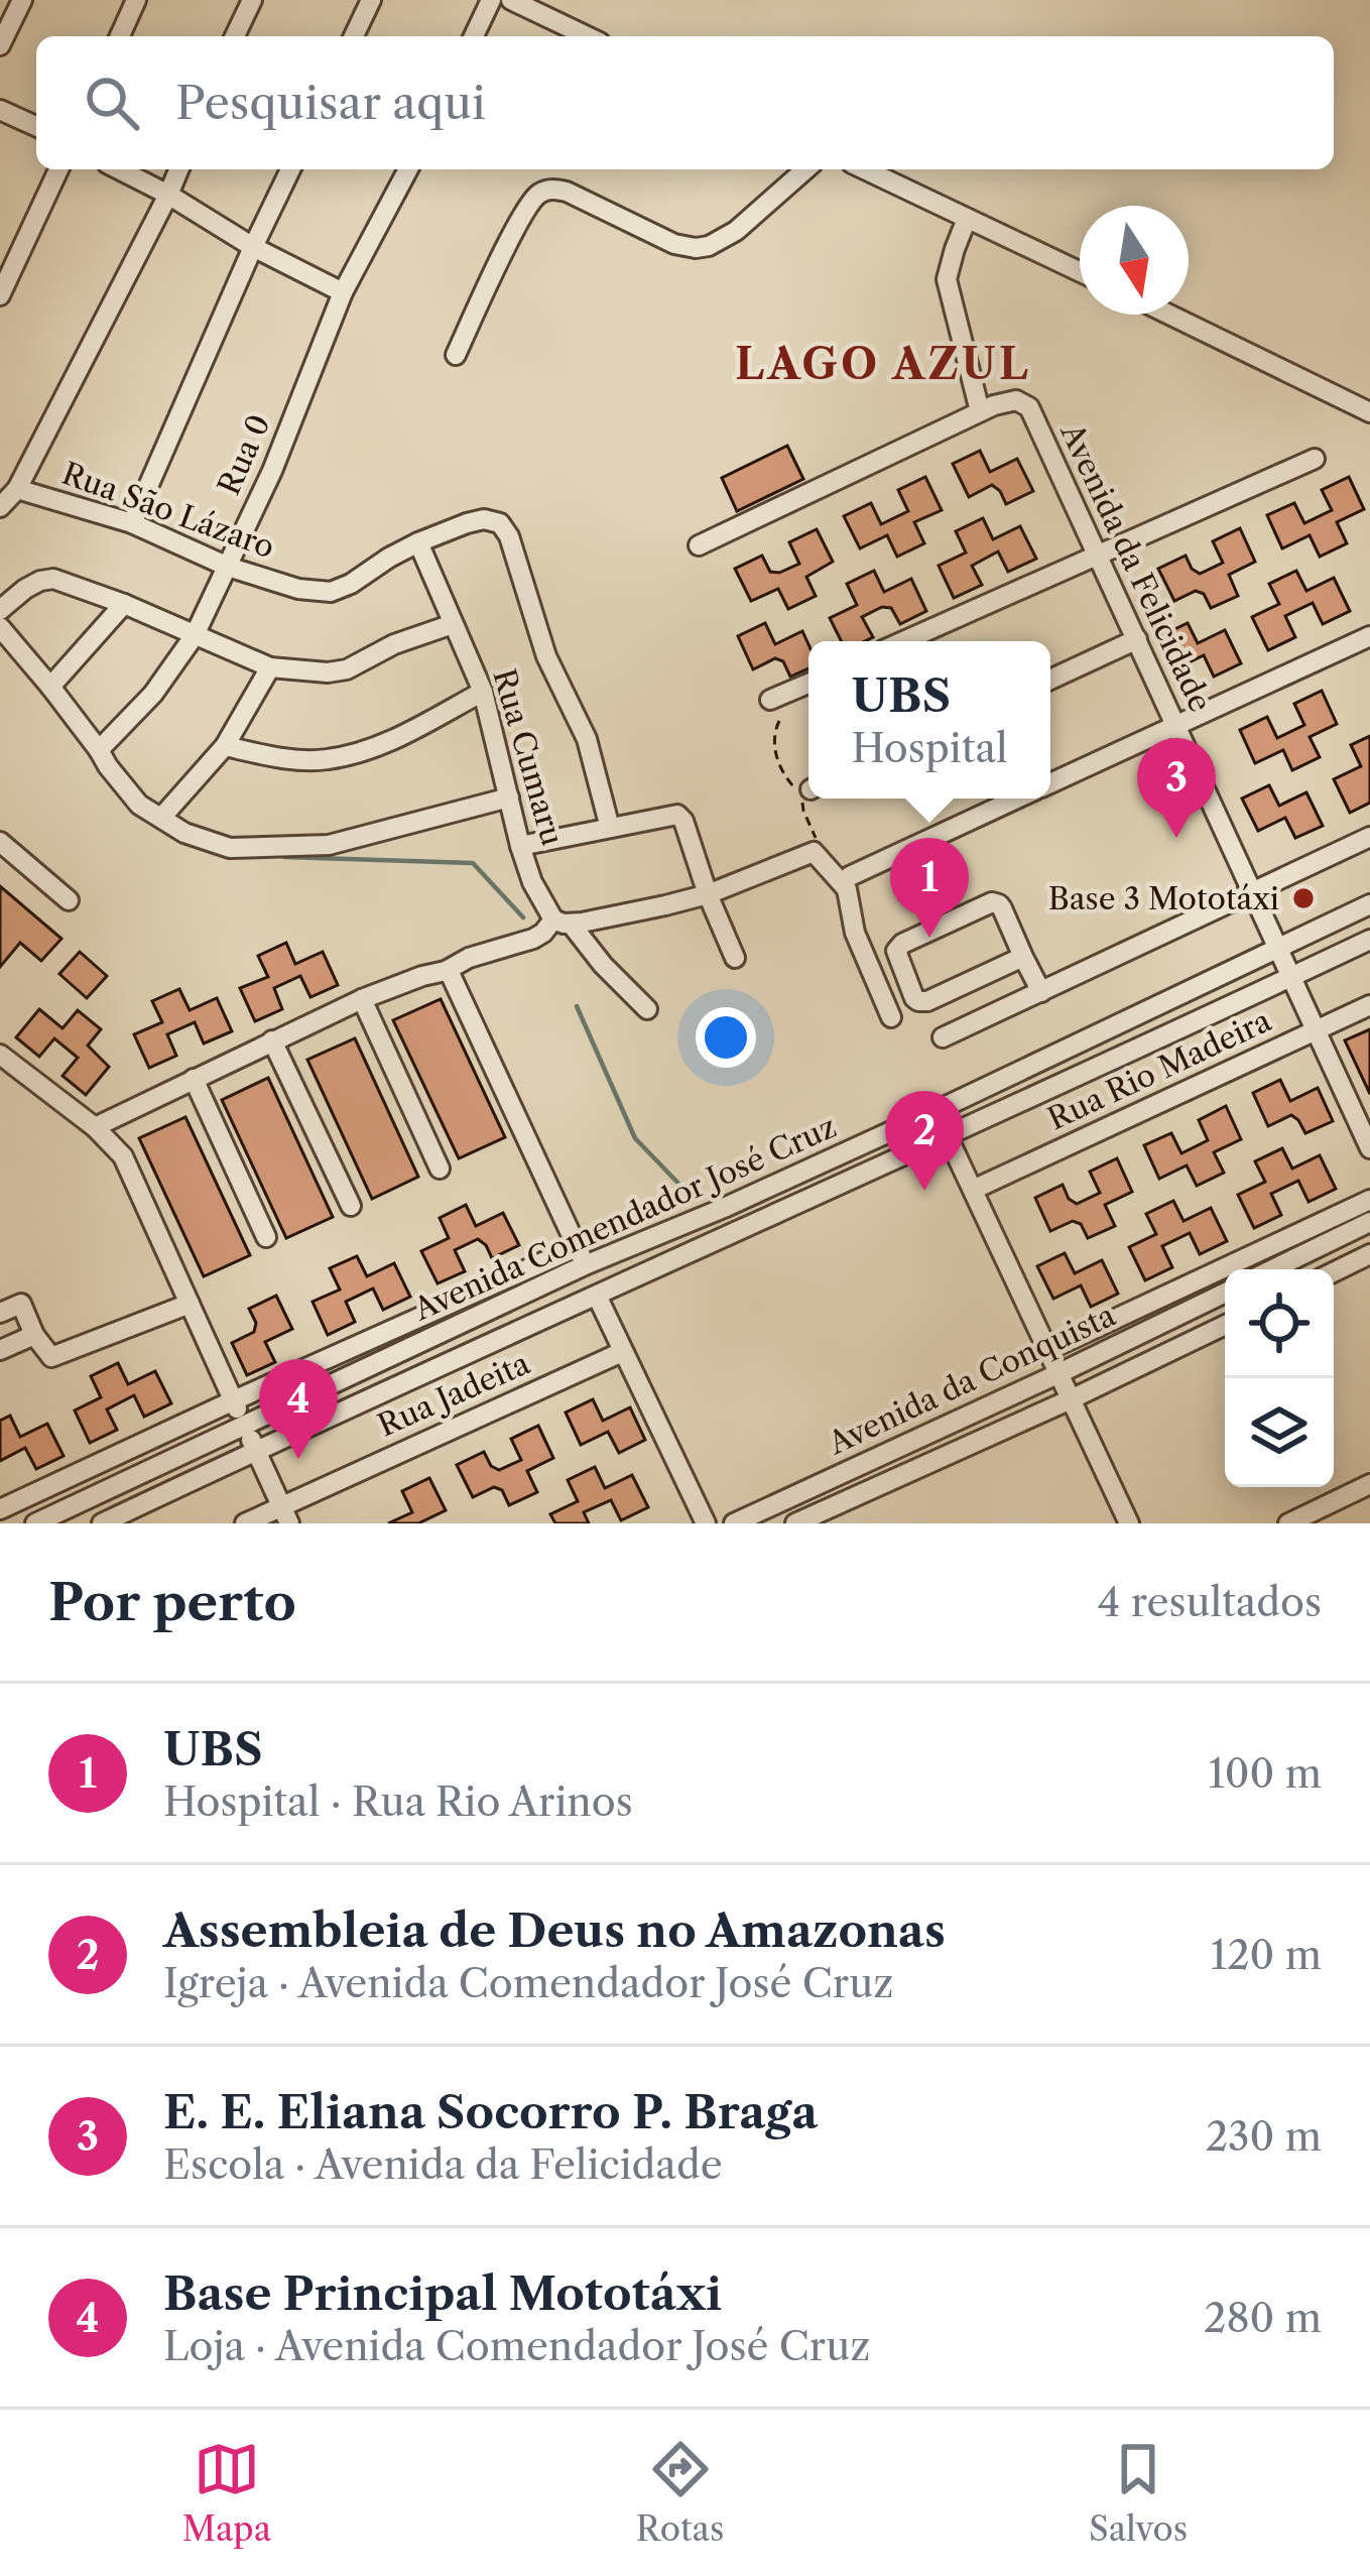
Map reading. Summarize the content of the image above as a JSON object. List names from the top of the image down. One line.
{"streets":{"street":["Rua 0","Rua São Lázaro","Avenida da Felicidade","Rua Cumaru","Rua Rio Madeira","Avenida Comendador José Cruz","Avenida da Conquista","Rua Jadeita"]},"crossings":[["Rua 0","Rua São Lázaro"],["Rua São Lázaro","Rua Cumaru"],["Avenida da Felicidade","Rua Rio Madeira"],["Avenida da Felicidade","Avenida Comendador José Cruz"]],"districts":["LAGO AZUL"],"places":["Base 3 Mototáxi"],"north":"bottom","page":{"search":"Pesquisar aqui","popup":["UBS","Hospital"],"pins":["3","1","2","4"],"heading":["Por perto","4 resultados"],"list":[{"mark":"1","name":"UBS","note":"Hospital · Rua Rio Arinos","value":"100 m"},{"mark":"2","name":"Assembleia de Deus no Amazonas","note":"Igreja · Avenida Comendador José Cruz","value":"120 m"},{"mark":"3","name":"E. E. Eliana Socorro P. Braga","note":"Escola · Avenida da Felicidade","value":"230 m"},{"mark":"4","name":"Base Principal Mototáxi","note":"Loja · Avenida Comendador José Cruz","value":"280 m"}],"nav":["Mapa","Rotas","Salvos"]}}
